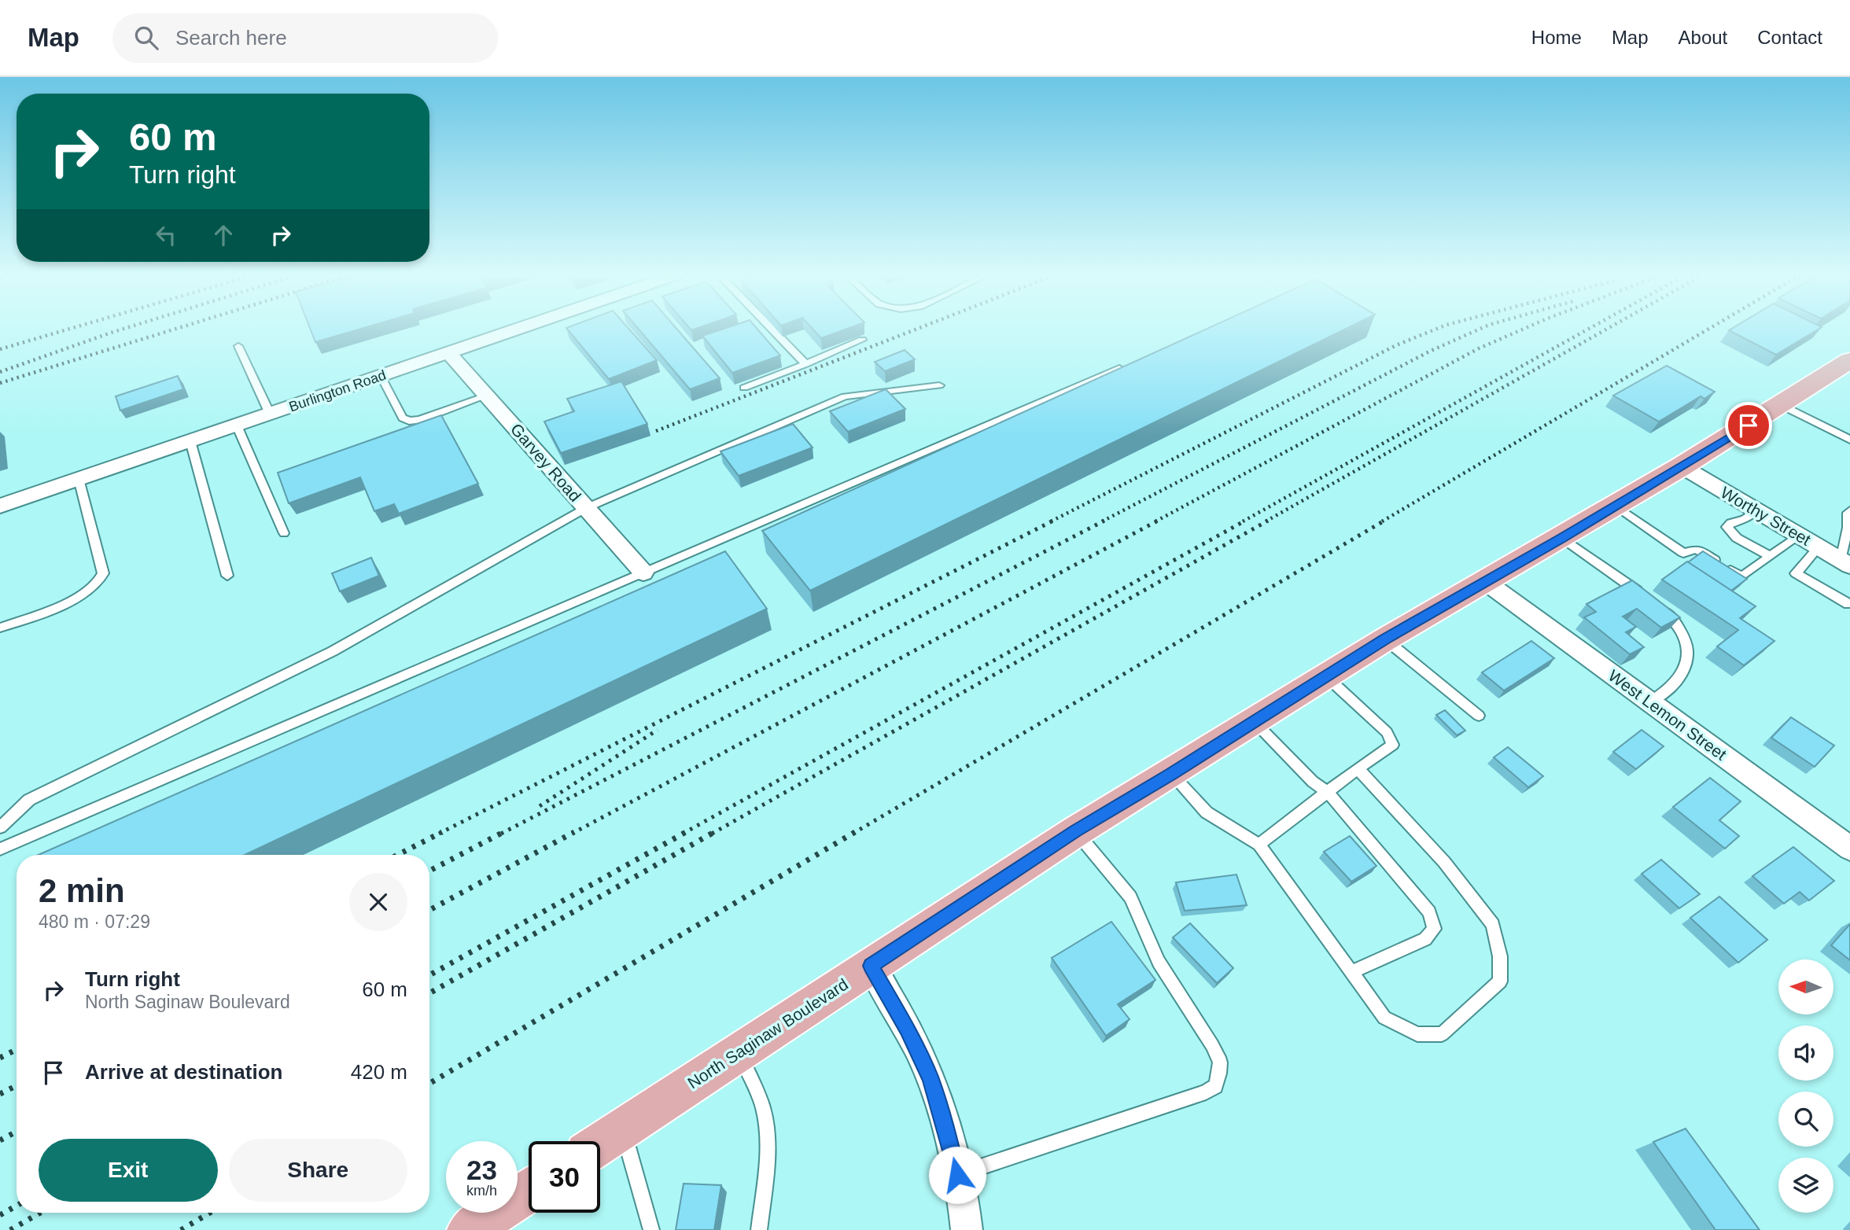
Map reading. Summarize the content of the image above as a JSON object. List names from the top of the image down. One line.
{"streets":{"main road":["North Saginaw Boulevard"],"street":["Burlington Road","Garvey Road","Worthy Street","West Lemon Street"]},"crossings":[["Burlington Road","Garvey Road"],["Worthy Street","North Saginaw Boulevard"],["West Lemon Street","North Saginaw Boulevard"]],"north":"left","page":{"header":"Map","search":"Search here","nav":["Home","Map","About","Contact"],"turn":["60 m","Turn right"],"heading":["2 min","480 m · 07:29"],"list":[{"name":"Turn right","note":"North Saginaw Boulevard","value":"60 m"},{"name":"Arrive at destination","value":"420 m"}],"buttons":["Exit","Share"],"speed":"23 km/h","limit":"30"}}
